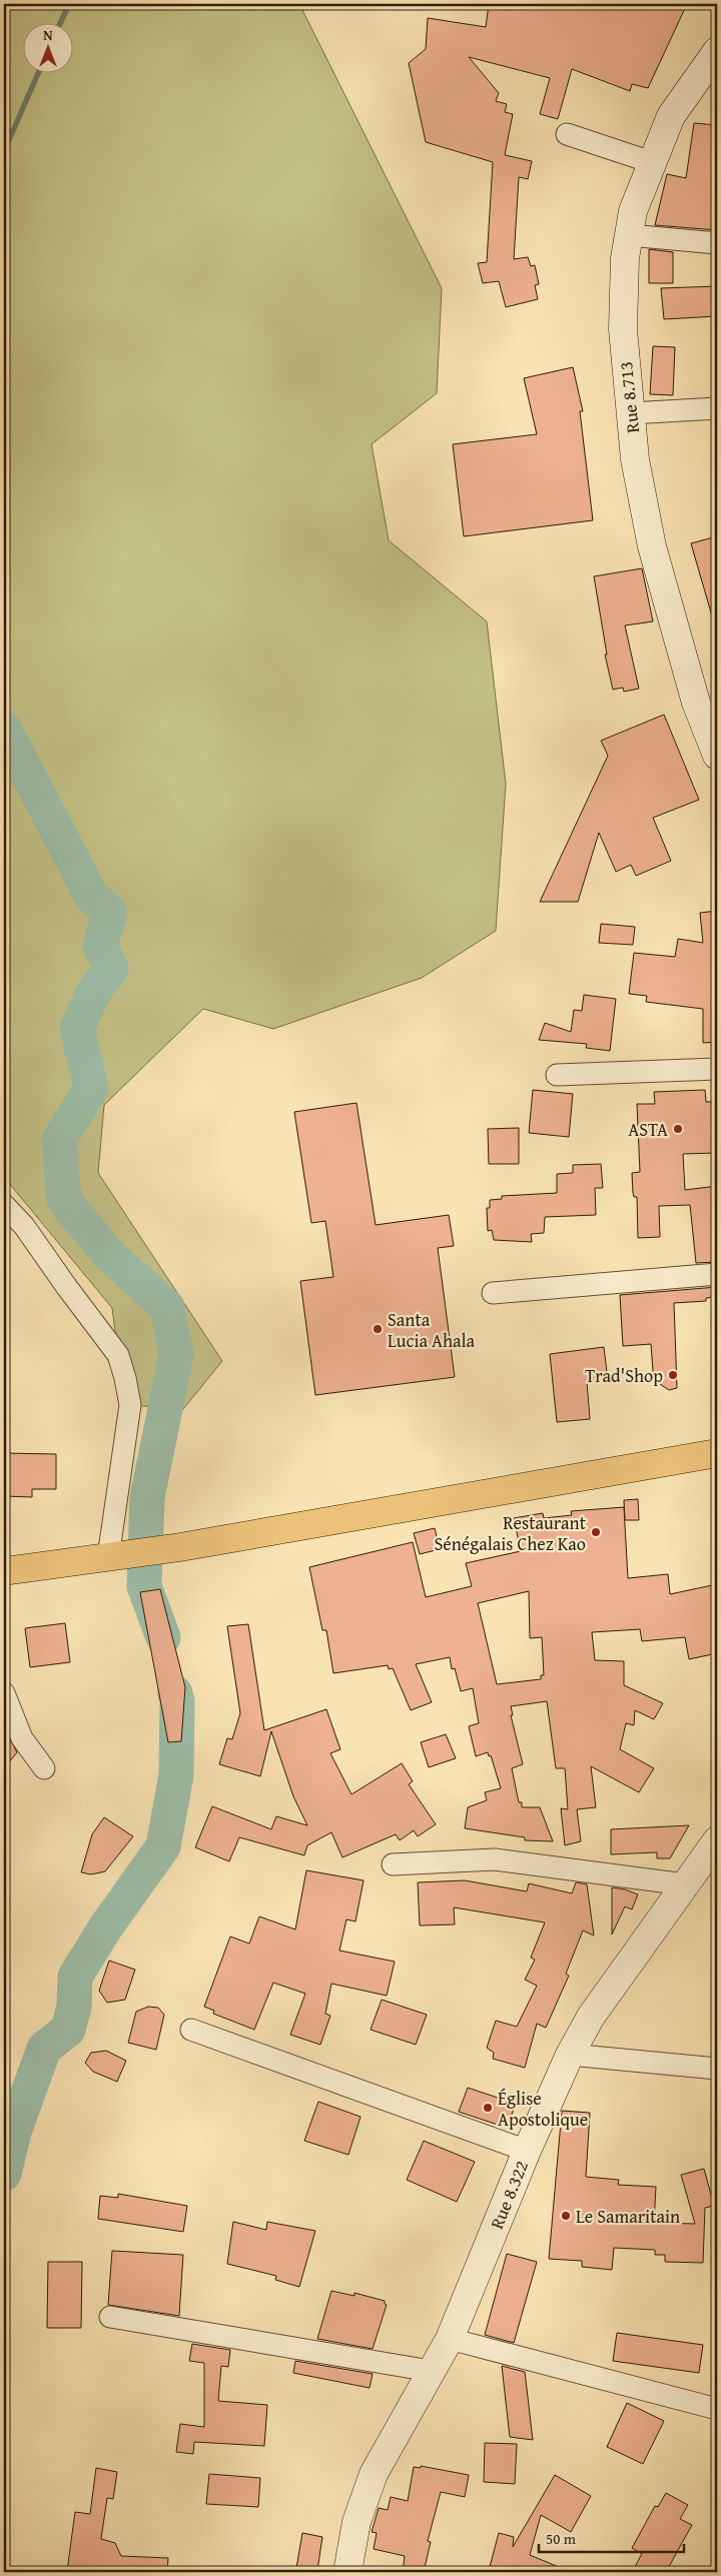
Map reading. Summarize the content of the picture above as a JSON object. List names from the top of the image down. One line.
{"streets":{"main road":["Rue 8.713","Rue 8.322"]},"places":["ASTA","Santa Lucia Ahala","Trad'Shop","Restaurant Sénégalais Chez Kao","Église Apostolique","Le Samaritain"],"scale_bar":"50 m","north":"top"}
